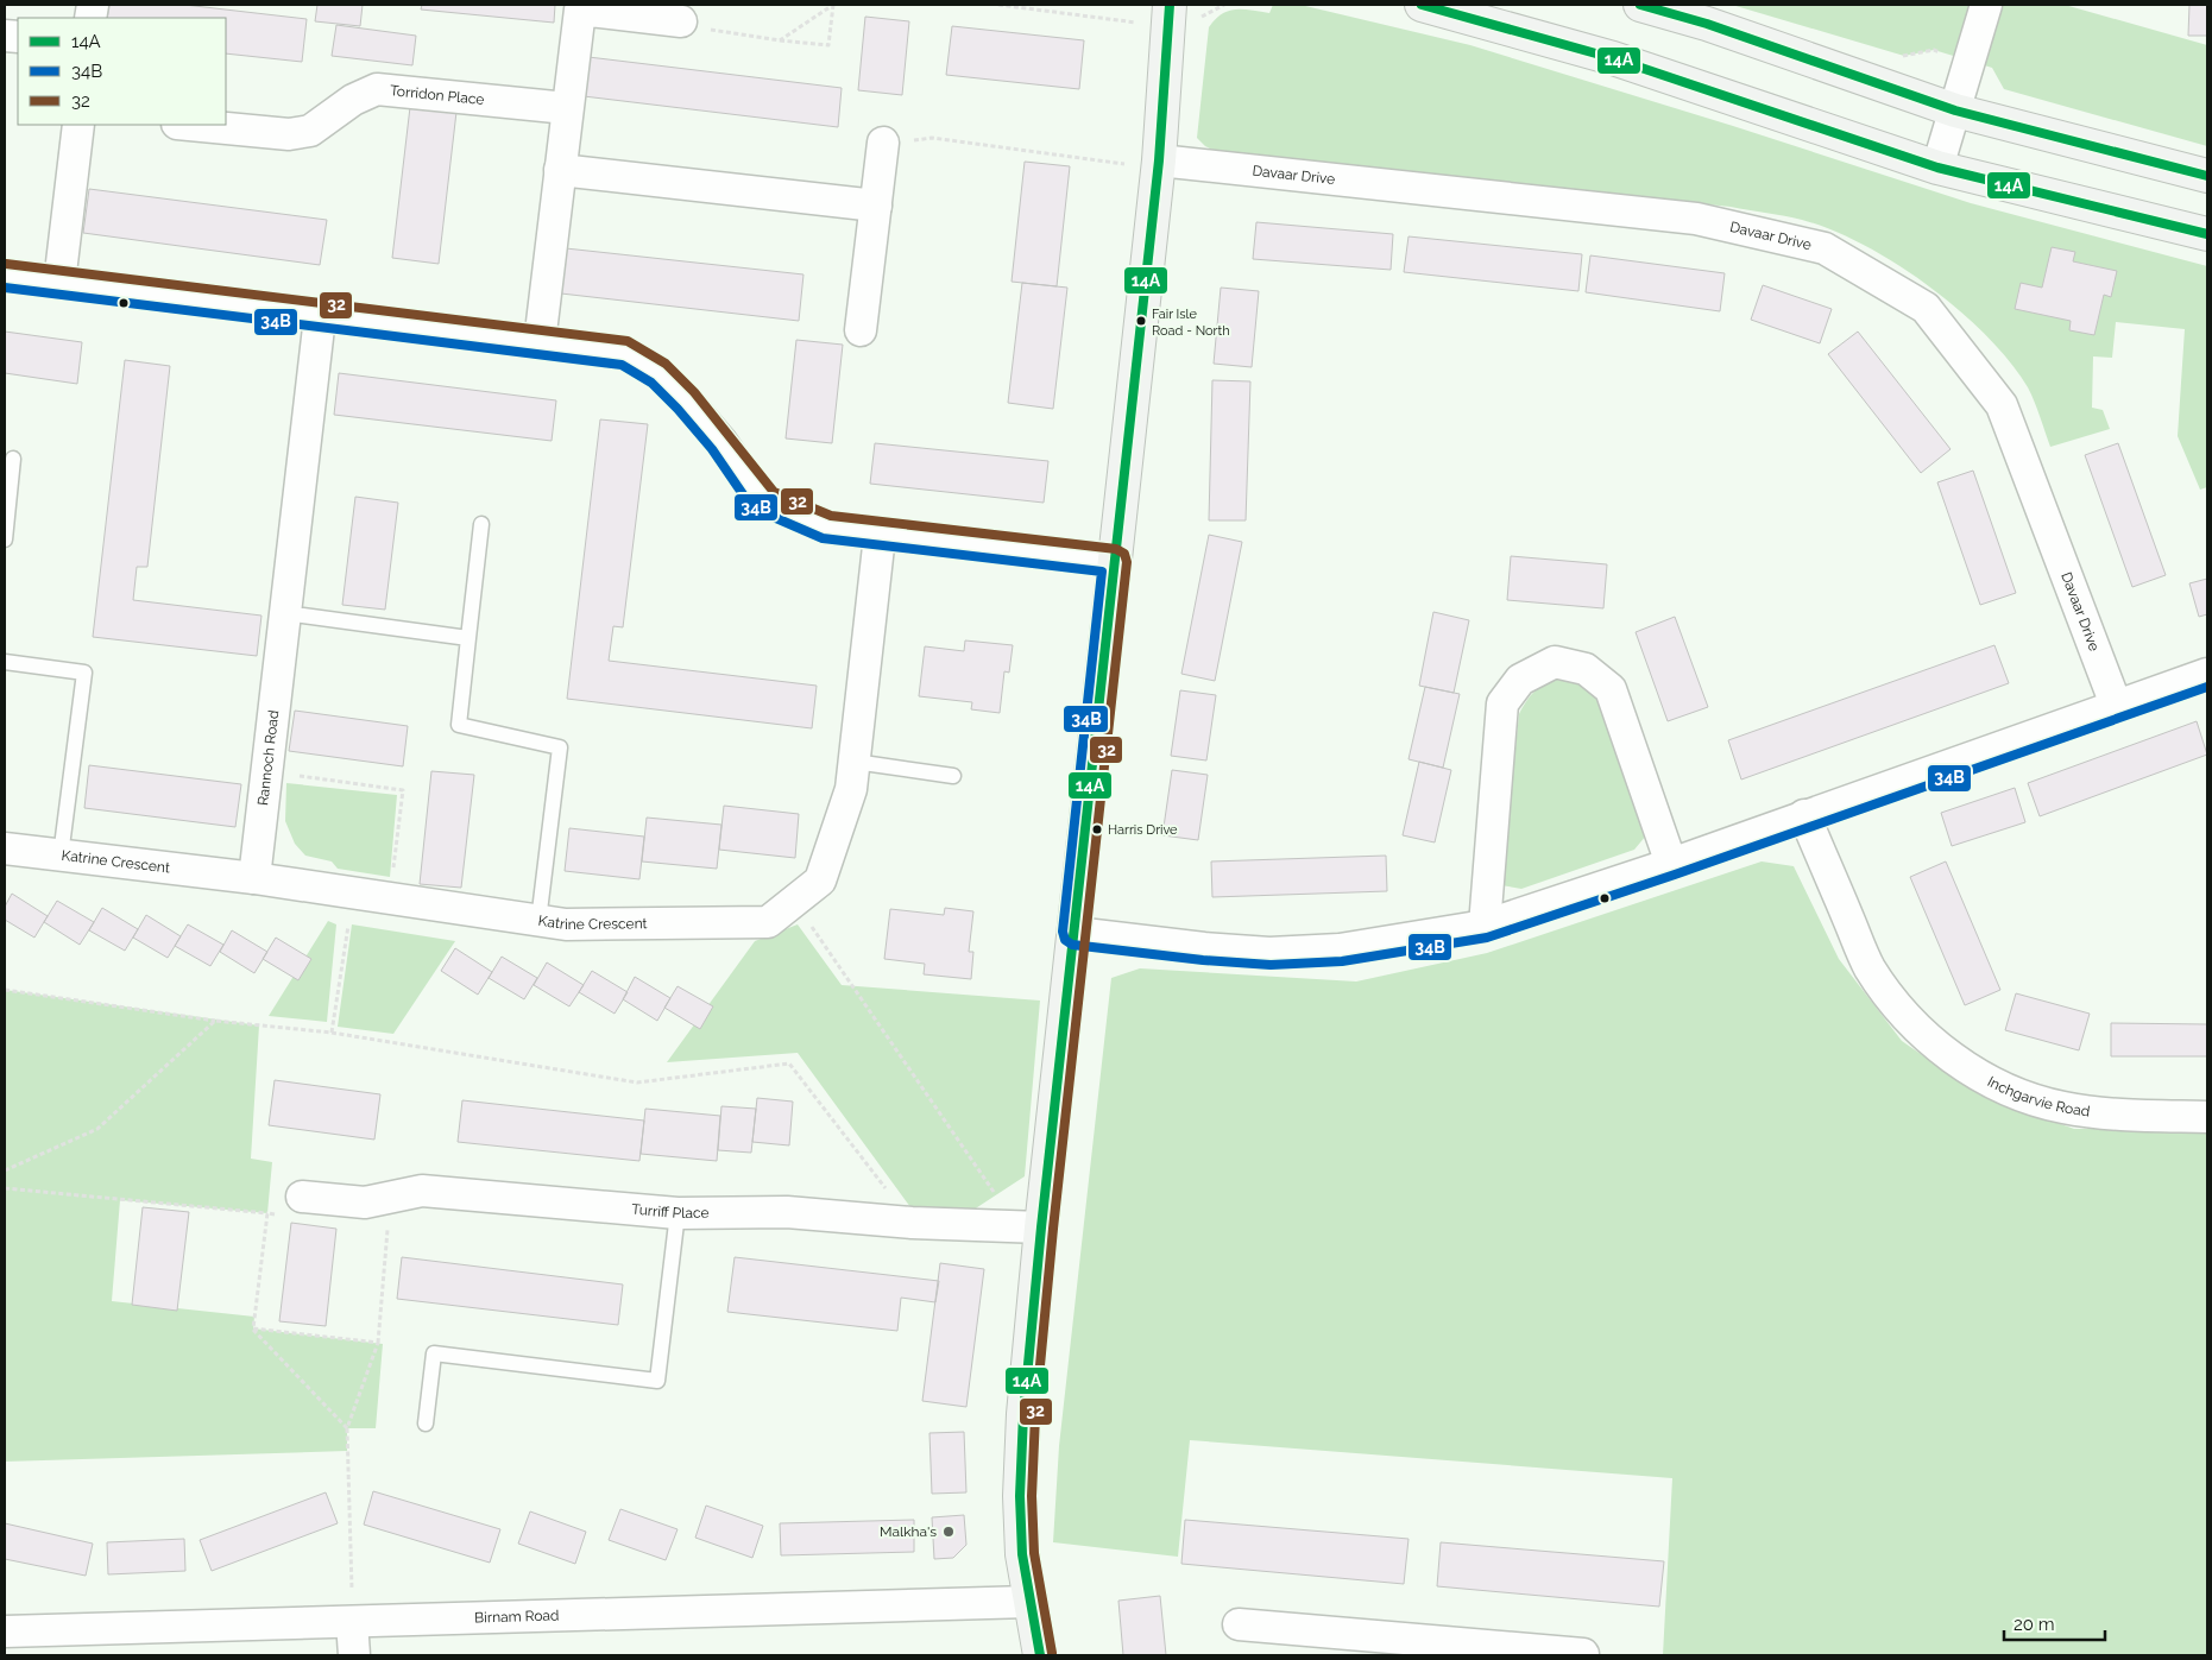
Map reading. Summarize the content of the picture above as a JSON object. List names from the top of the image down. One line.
{"streets":{"street":["Torridon Place","Davaar Drive","Rannoch Road","Katrine Crescent","Inchgarvie Road","Turriff Place","Birnam Road"]},"crossings":[["Rannoch Road","Katrine Crescent"]],"places":["Fair Isle Road - North","Harris Drive","Malkha's"],"lines":["transit line 14A","transit line 32","transit line 34B"],"legend":["14A","34B","32"],"scale_bar":"20 m"}
